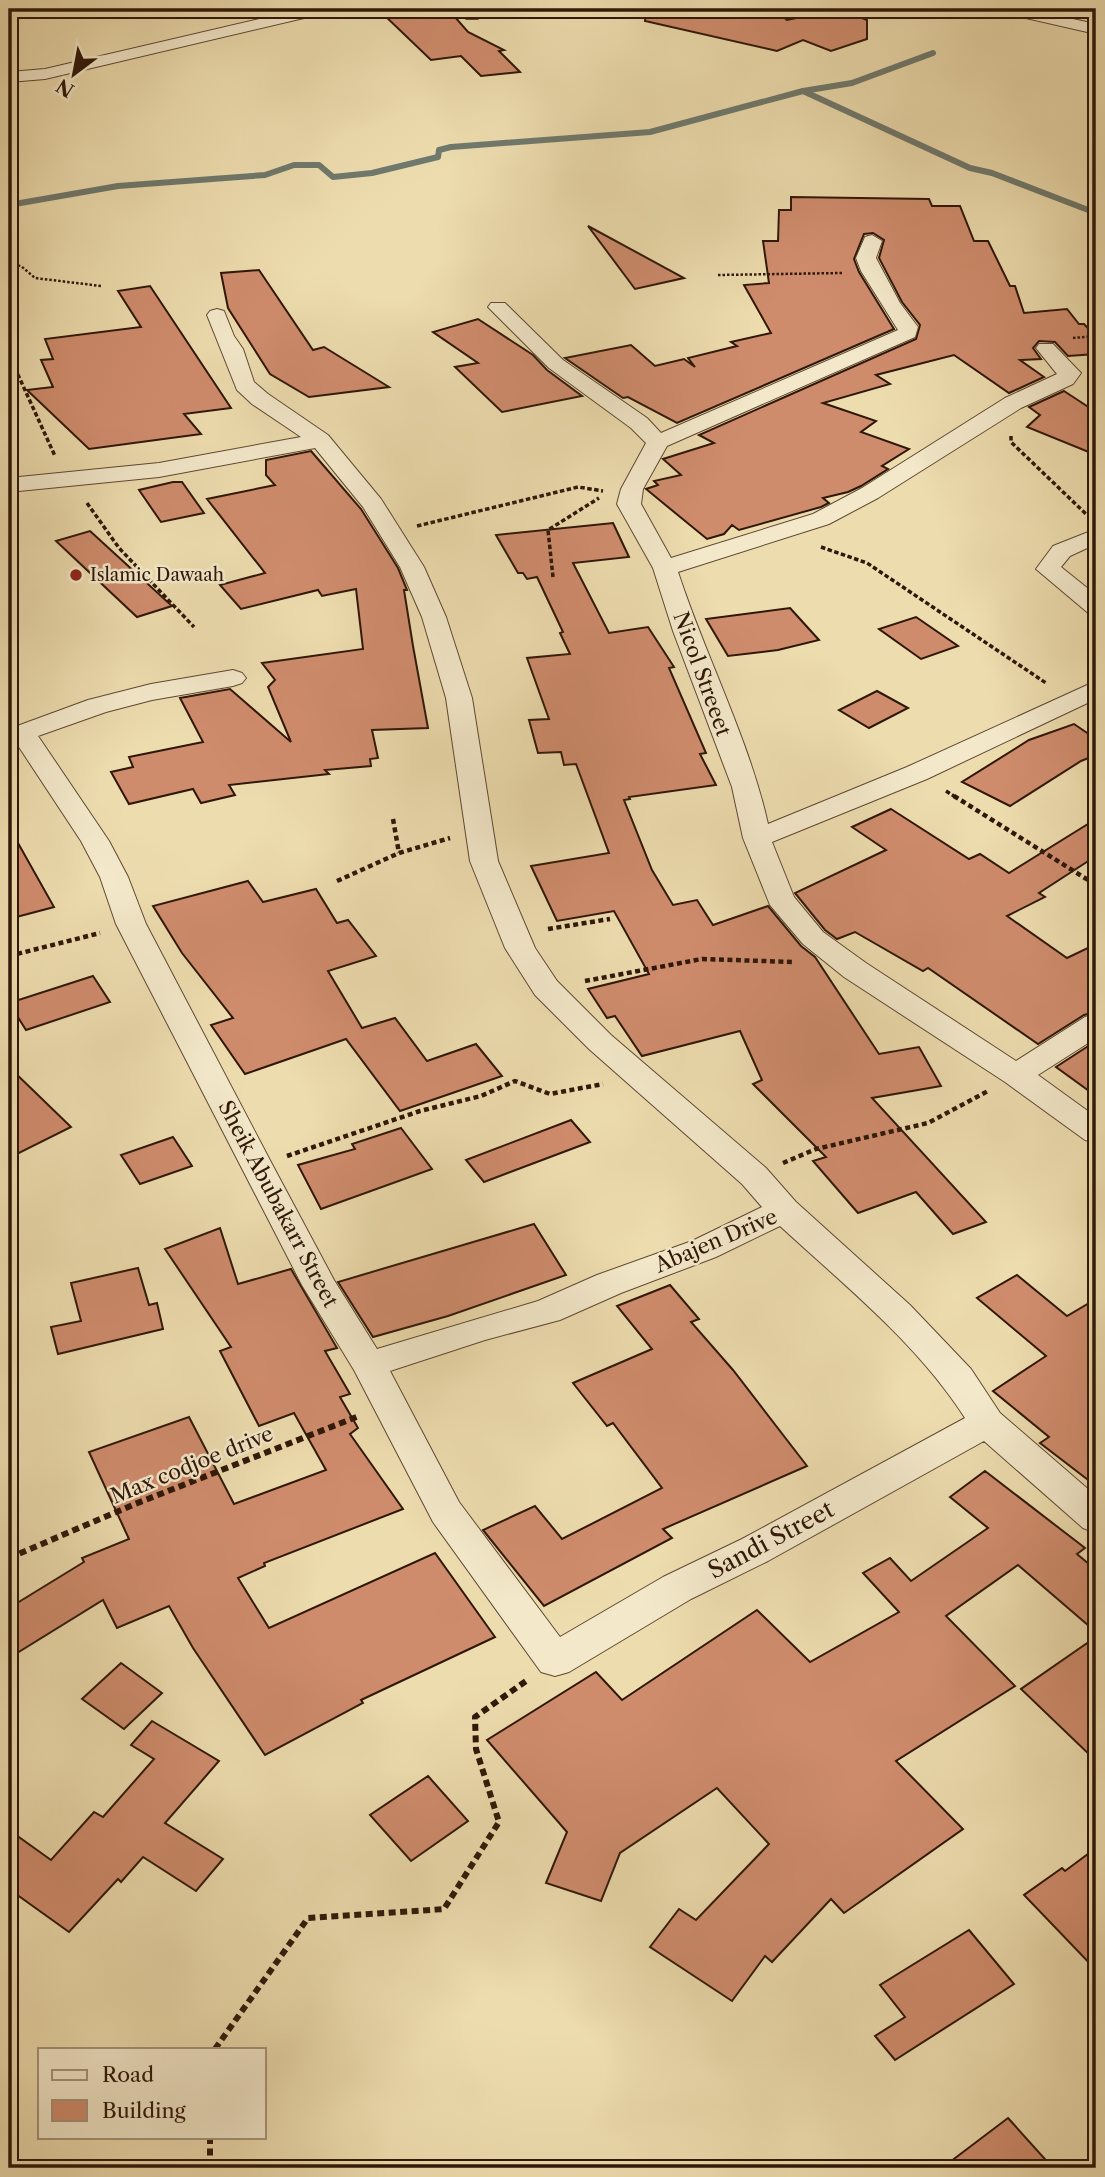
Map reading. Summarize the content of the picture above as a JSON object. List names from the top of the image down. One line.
{"streets":{"street":["Nicol Streeet","Sheik Abubakarr Street","Abajen Drive","Sandi Street"],"path":["Max codjoe drive"]},"crossings":[["Sheik Abubakarr Street","Abajen Drive"],["Sheik Abubakarr Street","Max codjoe drive"],["Sheik Abubakarr Street","Sandi Street"],["Abajen Drive","Sandi Street"]],"places":["Islamic Dawaah"],"legend":["Road","Building"],"north":"bottom left"}
